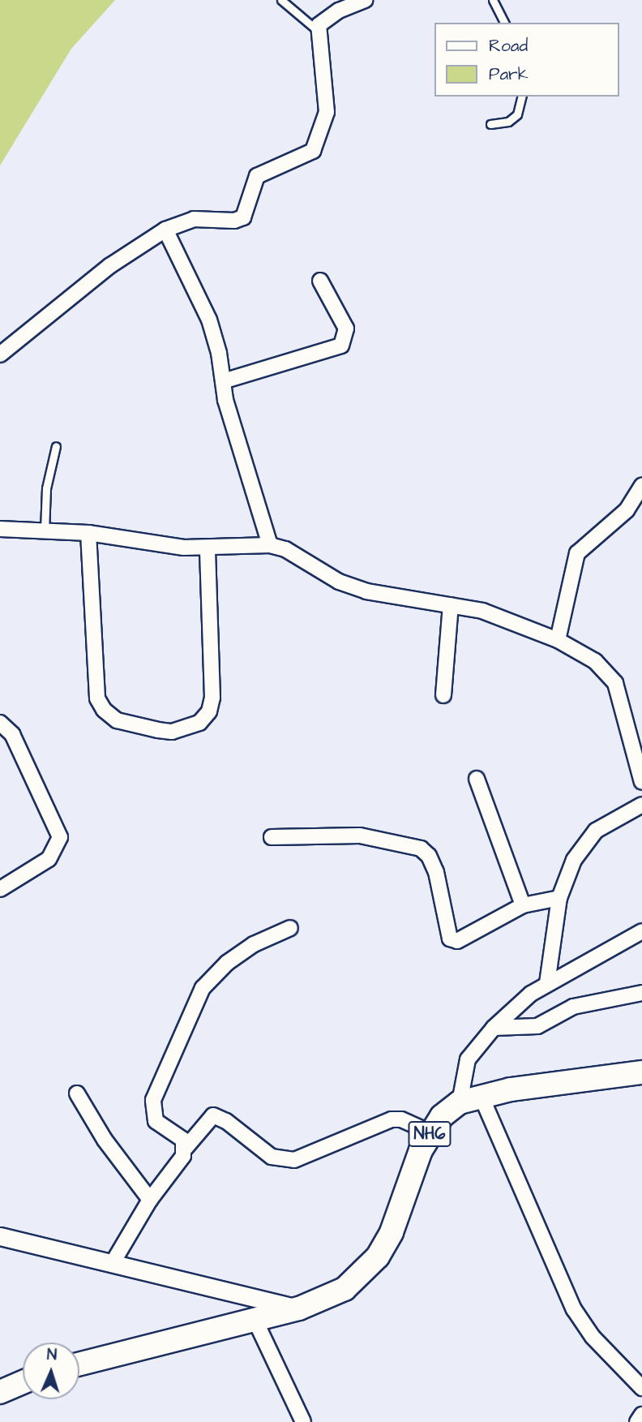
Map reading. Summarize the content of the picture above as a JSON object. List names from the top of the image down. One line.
{"streets":{"highway":["NH6"]},"legend":["Road","Park"],"north":"top"}
